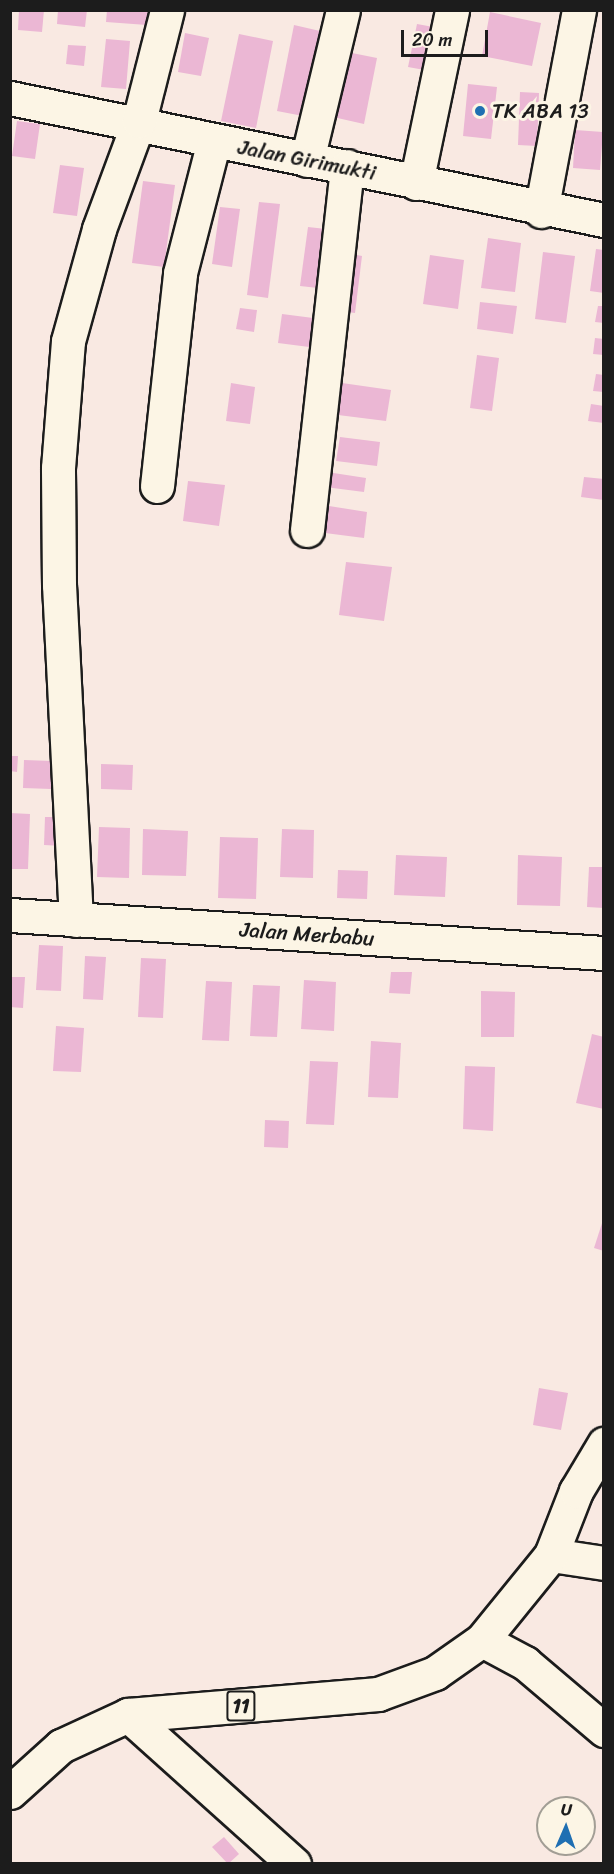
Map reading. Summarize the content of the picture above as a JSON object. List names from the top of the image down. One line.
{"streets":{"main road":["Jalan Girimukti","Jalan Merbabu","11"]},"places":["TK ABA 13"],"scale_bar":"20 m","north":"top"}
